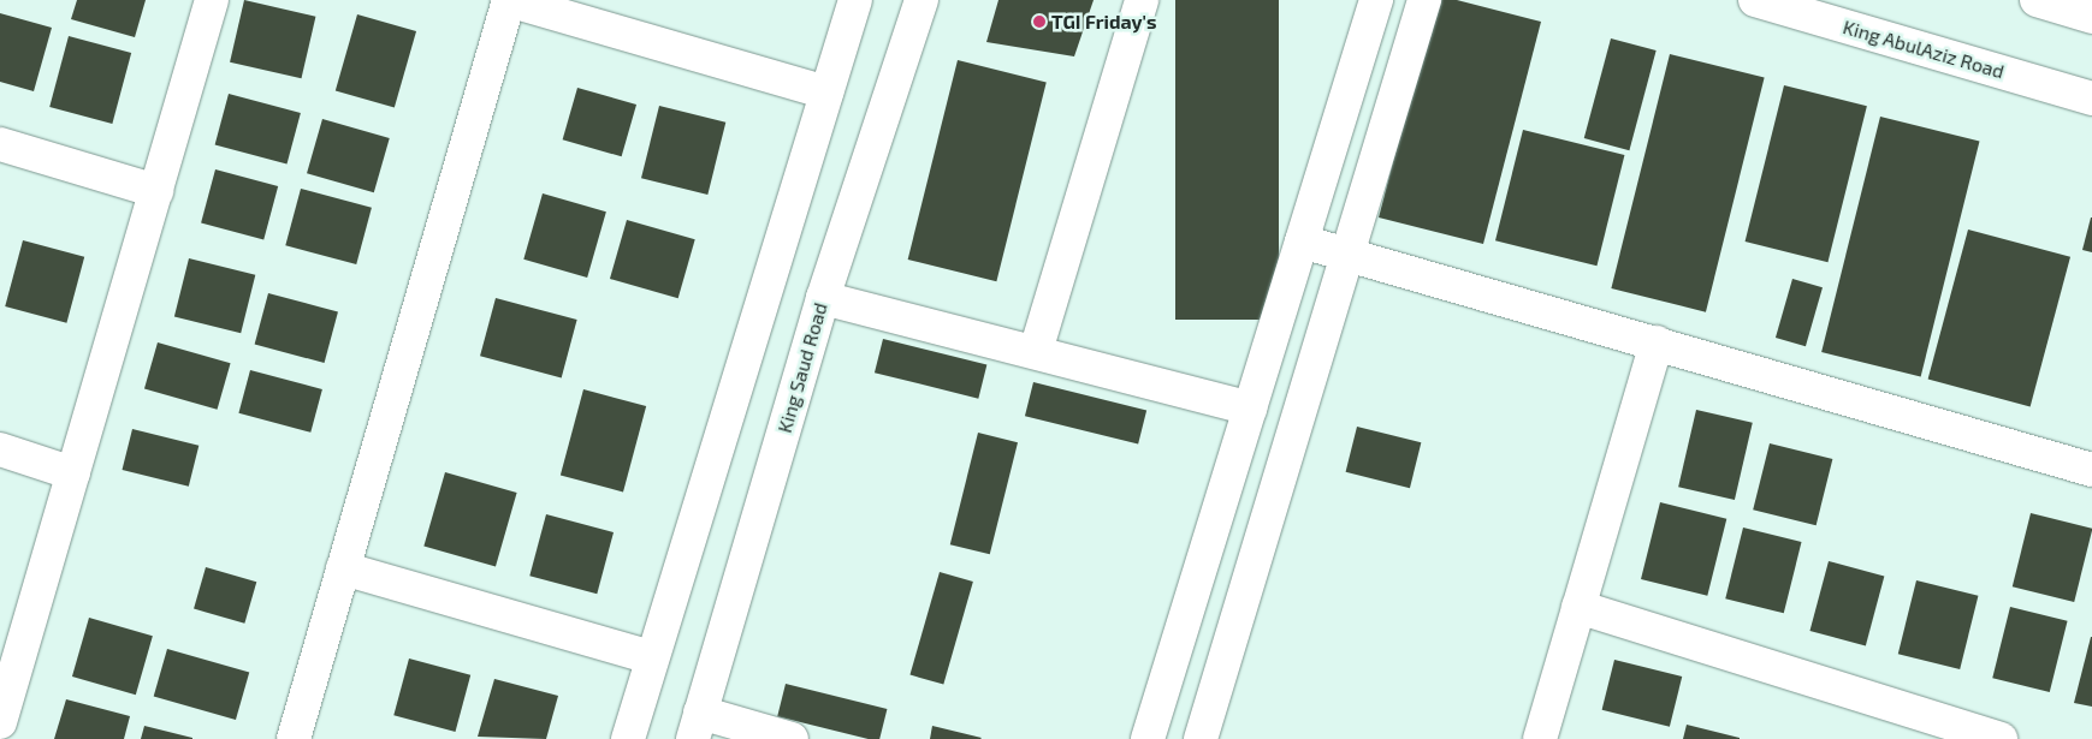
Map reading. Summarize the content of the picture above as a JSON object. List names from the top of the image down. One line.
{"streets":{"main road":["King AbulAziz Road","King Saud Road"]},"places":["TGI Friday's"]}
